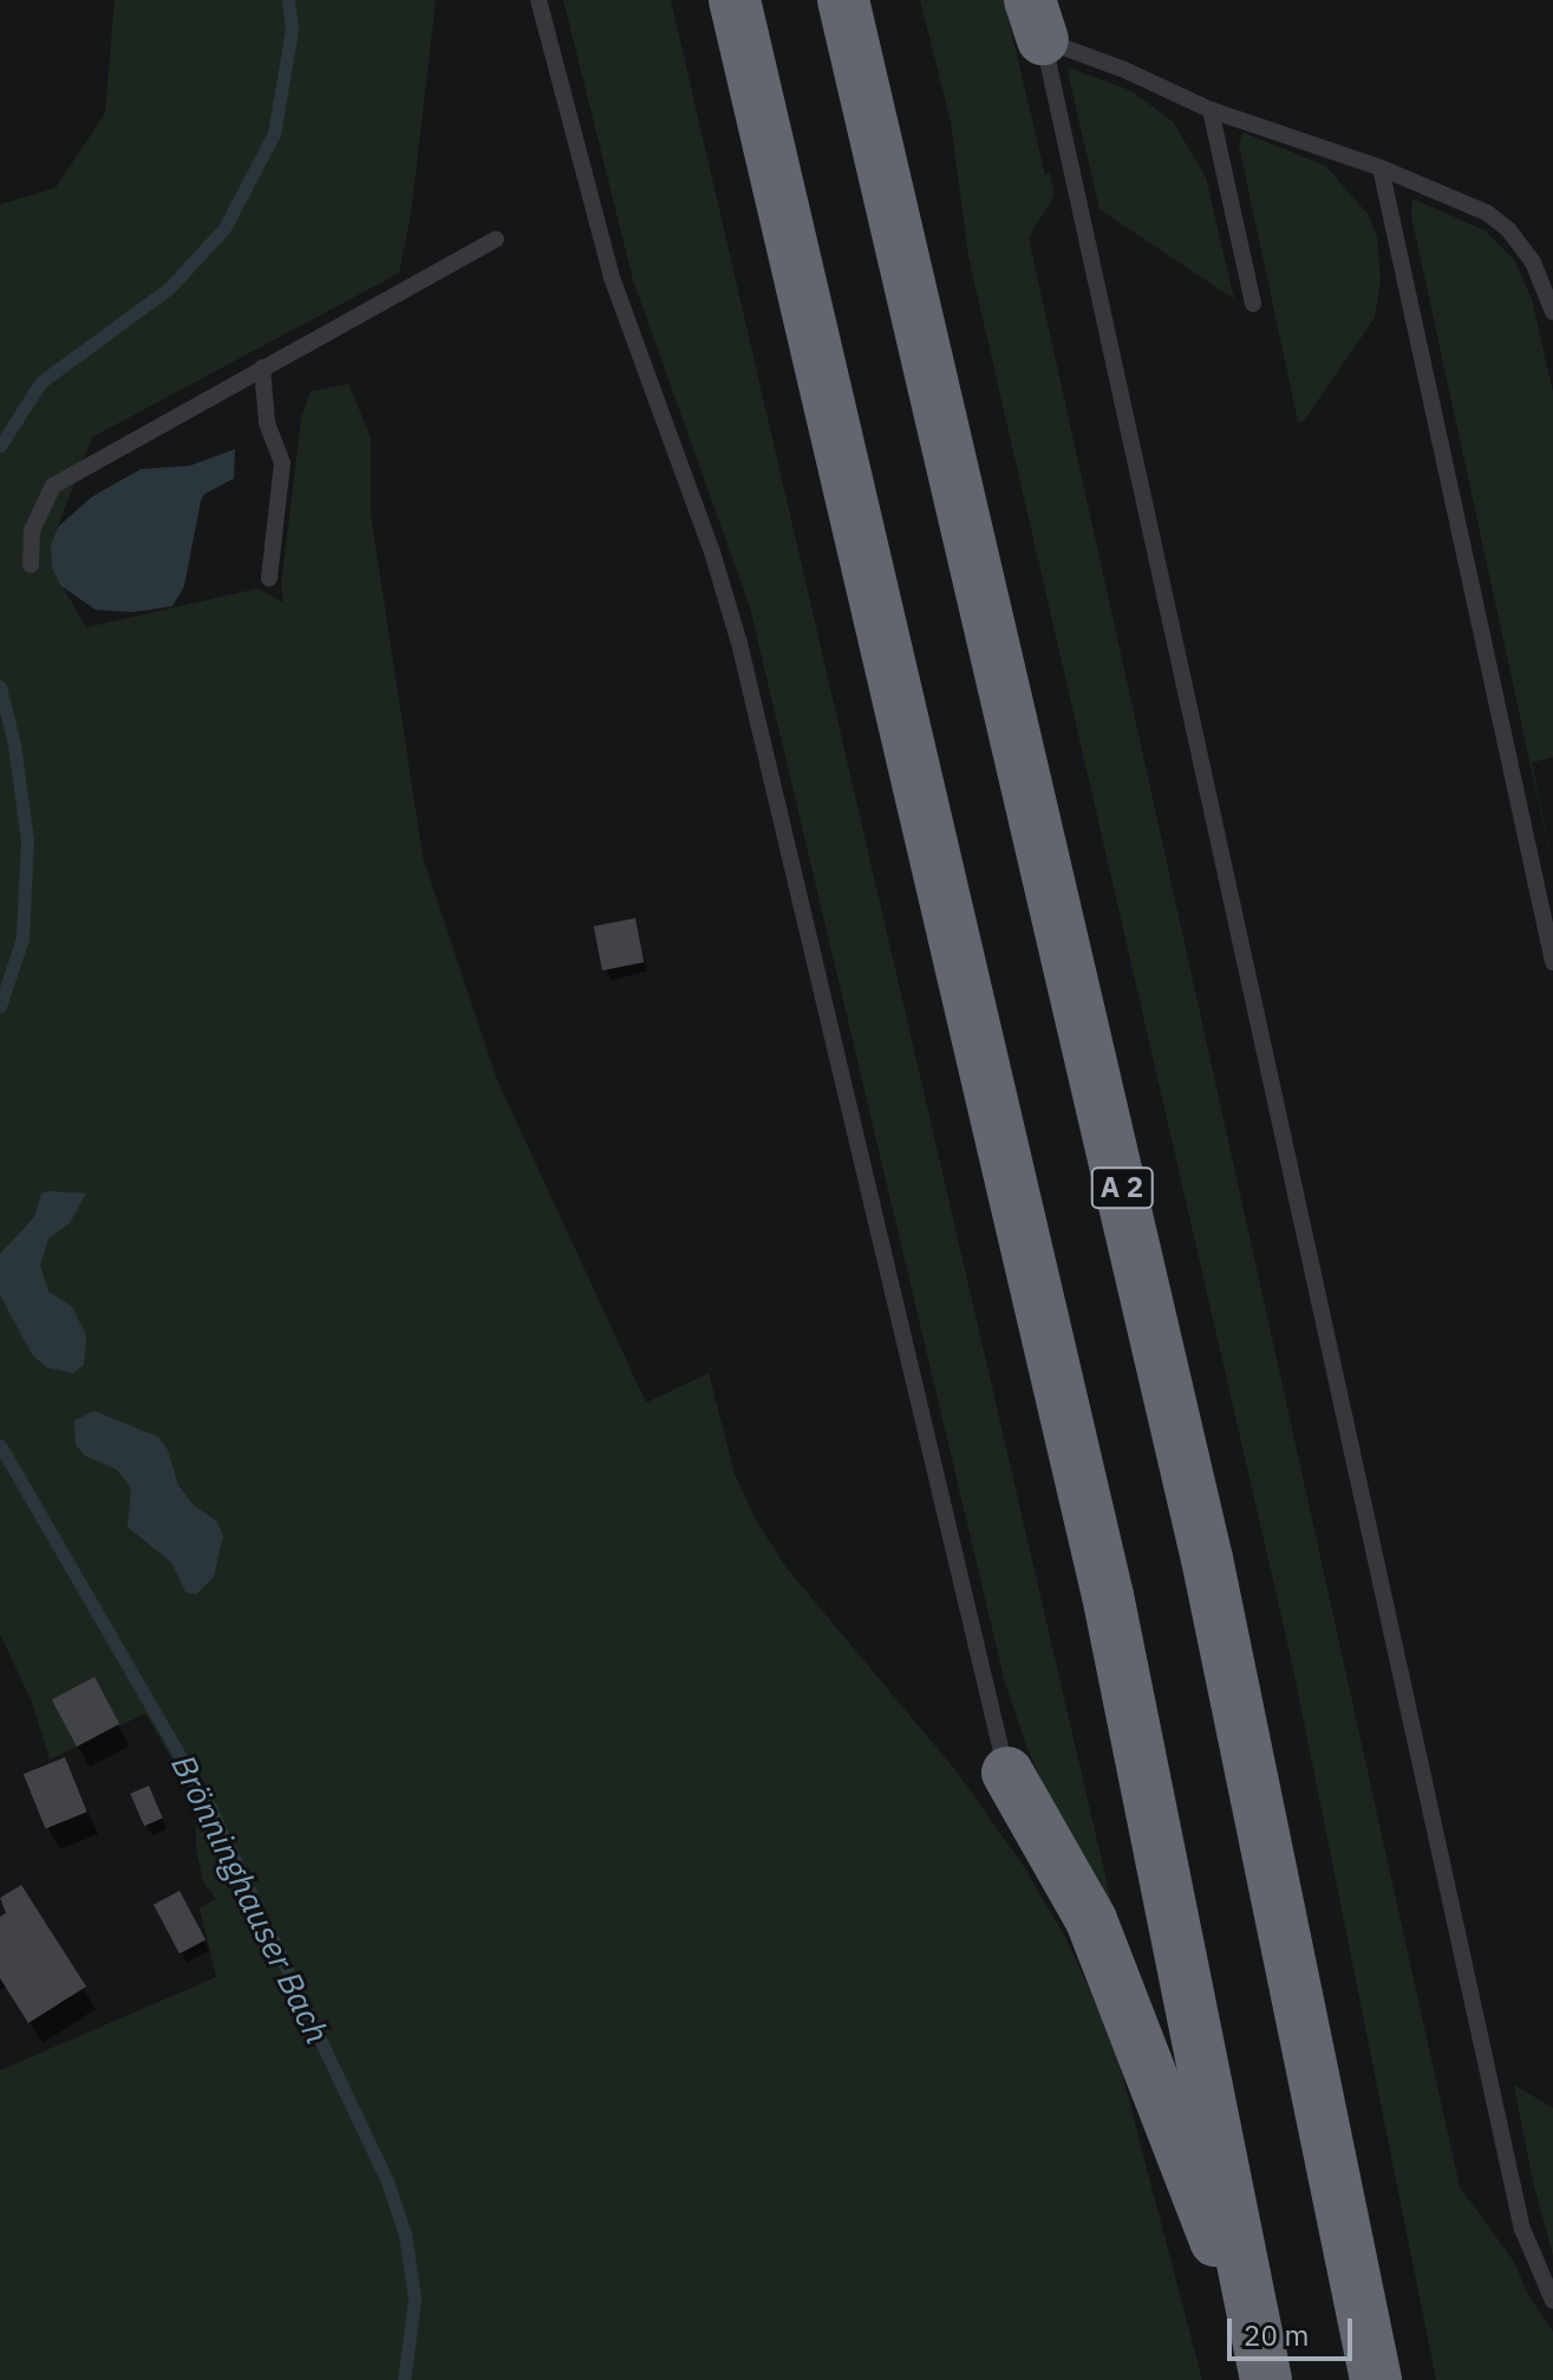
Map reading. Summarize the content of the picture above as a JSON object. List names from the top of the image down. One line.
{"streets":{"highway":["A 2"]},"water":["Brönninghauser Bach"],"scale_bar":"20 m"}
